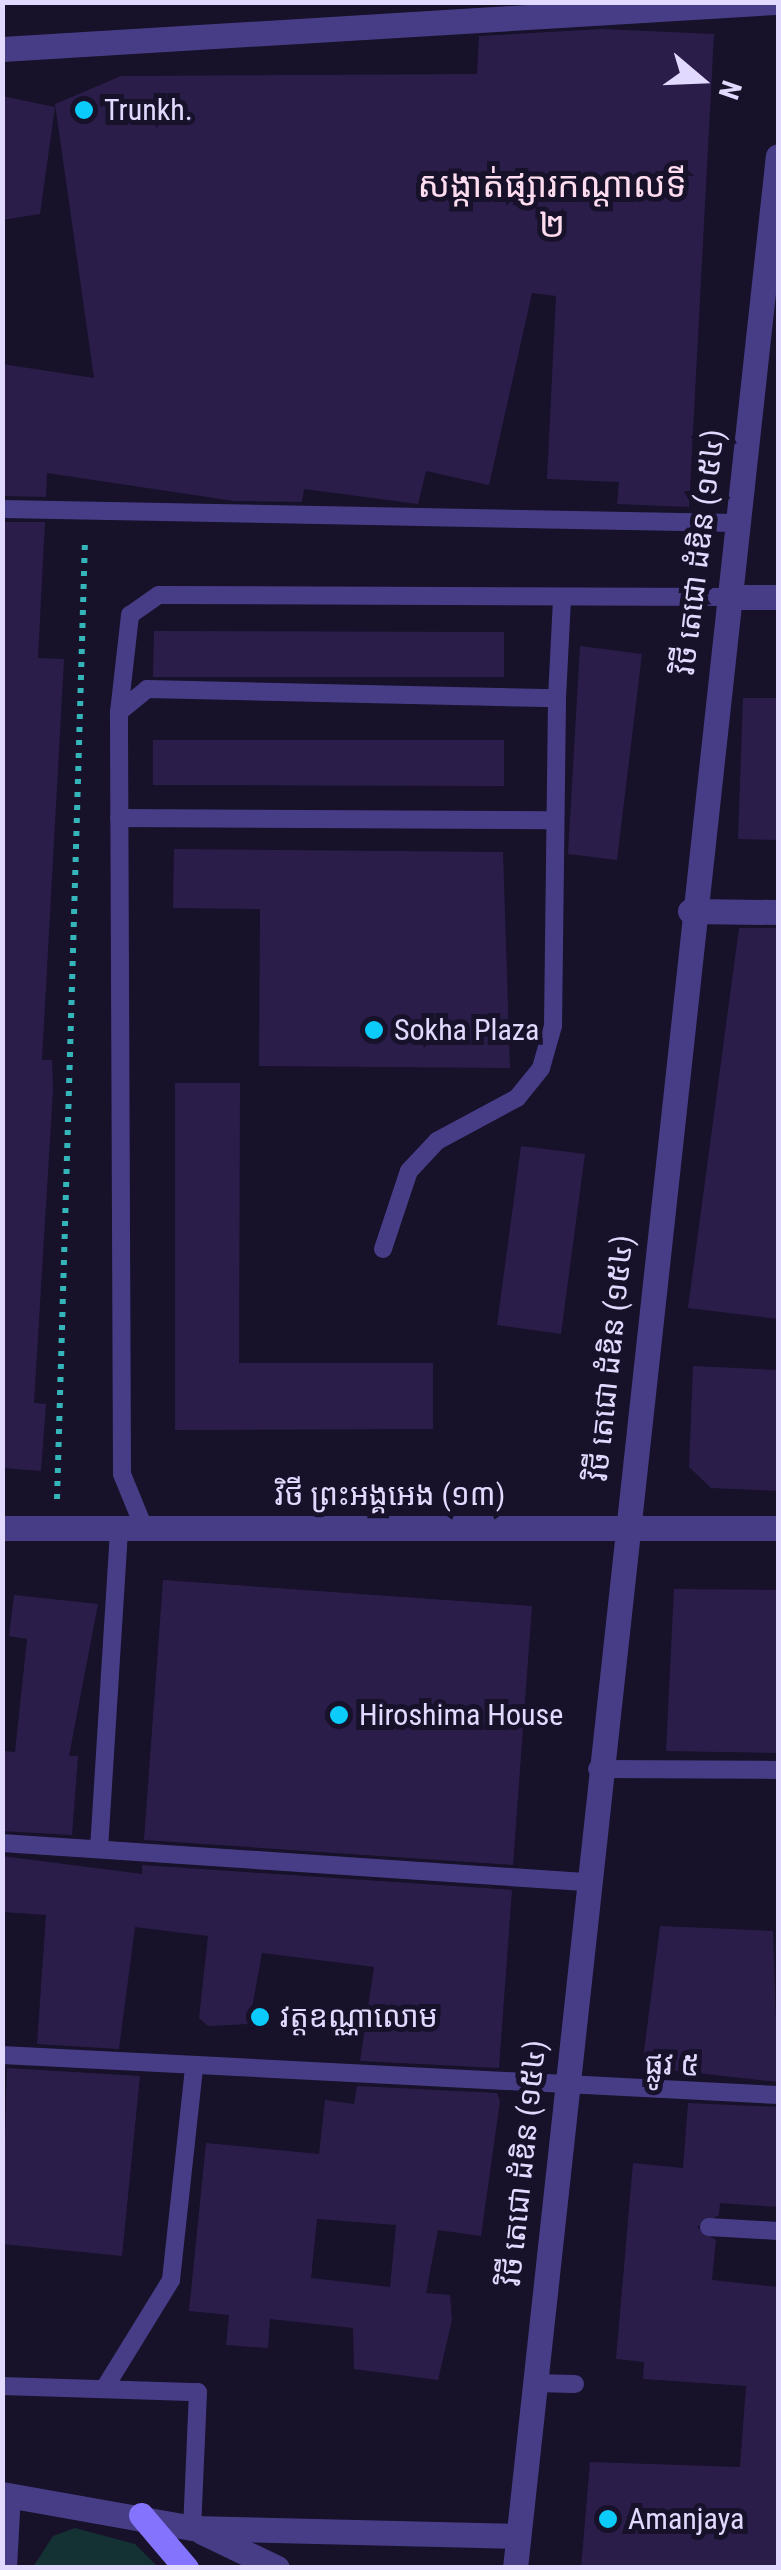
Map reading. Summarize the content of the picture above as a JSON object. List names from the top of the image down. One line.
{"streets":{"street":["វិថី តេជោ ដំឌិន (១៥៤)","វិថី ព្រះអង្គអេង (១៣)"],"lane":["ផ្លូវ ៥"]},"crossings":[["វិថី តេជោ ដំឌិន (១៥៤)","វិថី ព្រះអង្គអេង (១៣)"],["វិថី តេជោ ដំឌិន (១៥៤)","ផ្លូវ ៥"]],"districts":["សង្កាត់ផ្សារកណ្ដាលទី ២"],"places":["Trunkh.","Sokha Plaza","Hiroshima House","វត្តឧណ្ណាលោម","Amanjaya"],"north":"right"}
